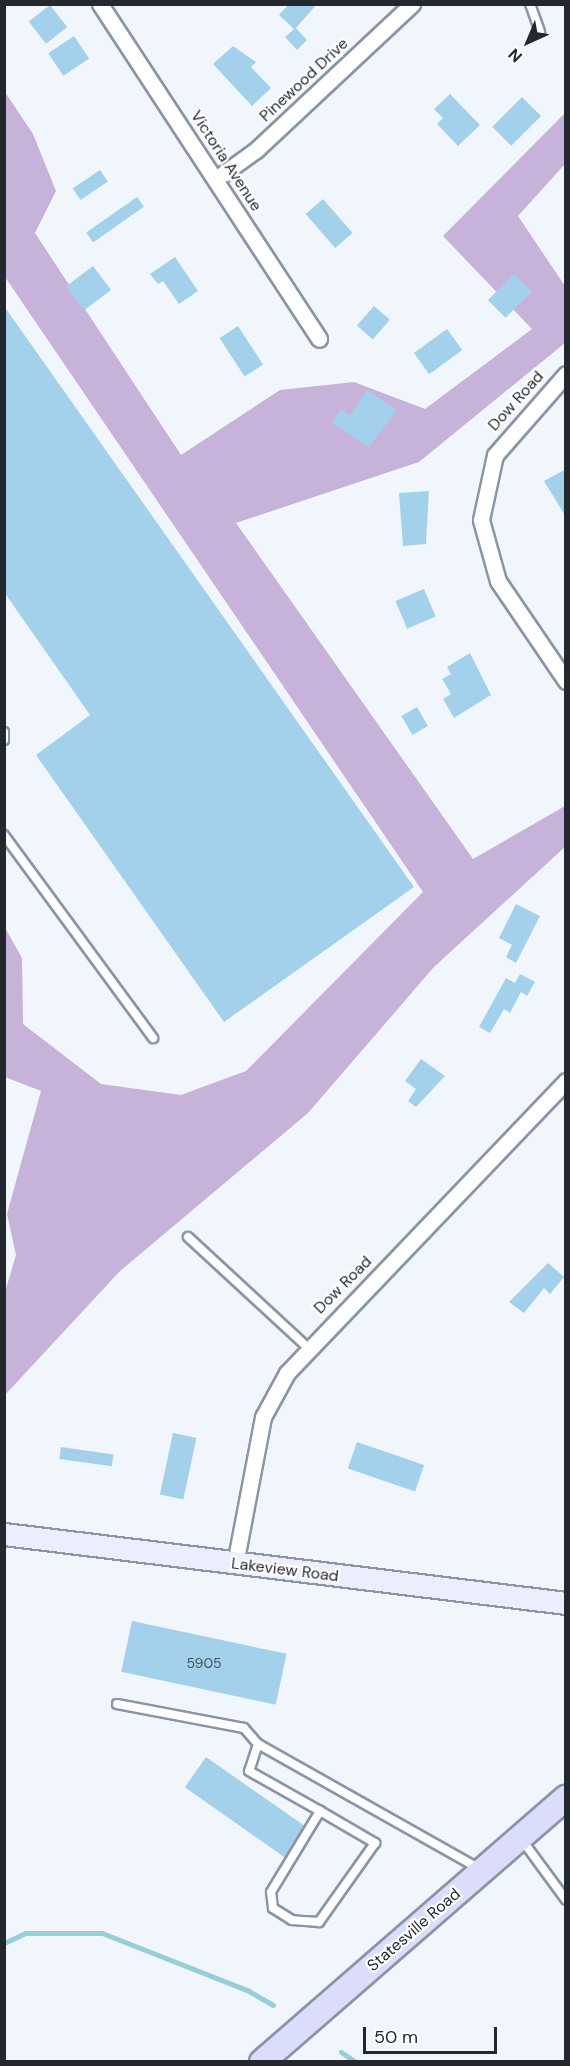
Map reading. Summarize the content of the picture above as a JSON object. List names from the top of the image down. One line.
{"streets":{"main road":["Lakeview Road","Statesville Road"],"street":["Pinewood Drive","Victoria Avenue","Dow Road"]},"crossings":[["Pinewood Drive","Victoria Avenue"],["Dow Road","Lakeview Road"]],"house_numbers":["5905"],"scale_bar":"50 m","north":"bottom left"}
